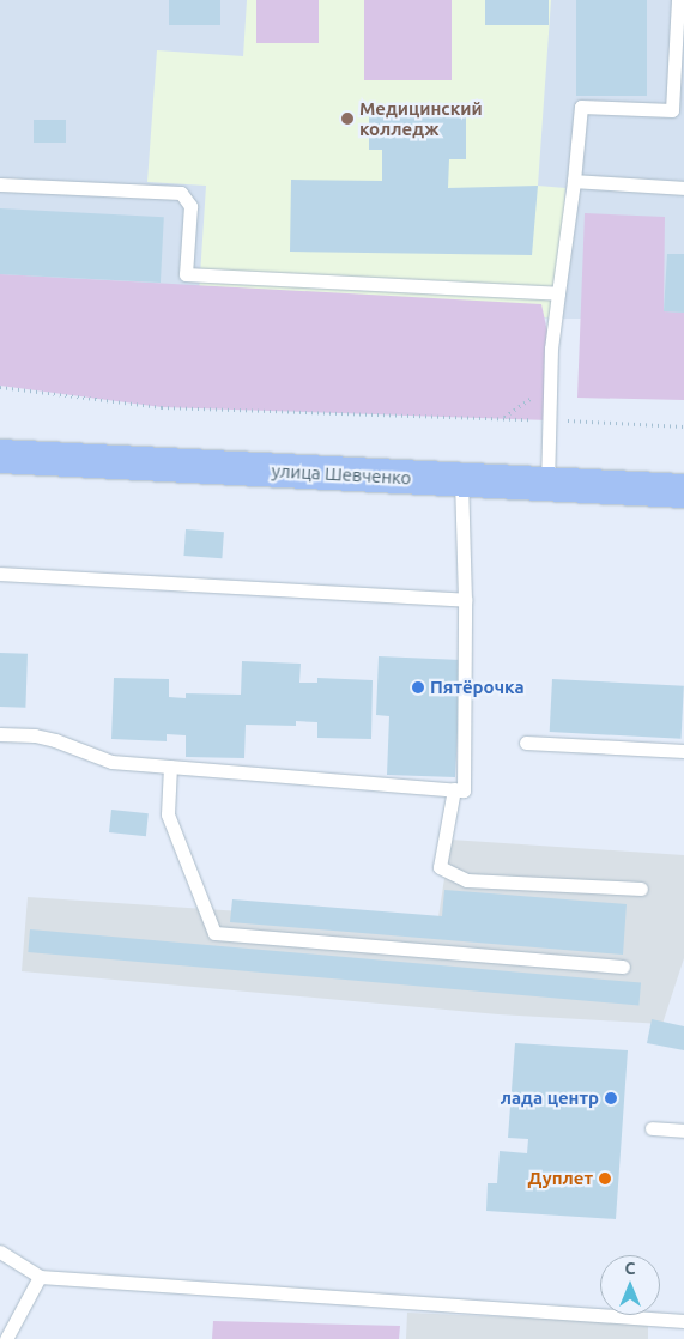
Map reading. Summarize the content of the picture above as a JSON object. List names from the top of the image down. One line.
{"streets":{"main road":["улица Шевченко"]},"places":["Медицинский колледж","Пятёрочка","лада центр","Дуплет"],"north":"top"}
